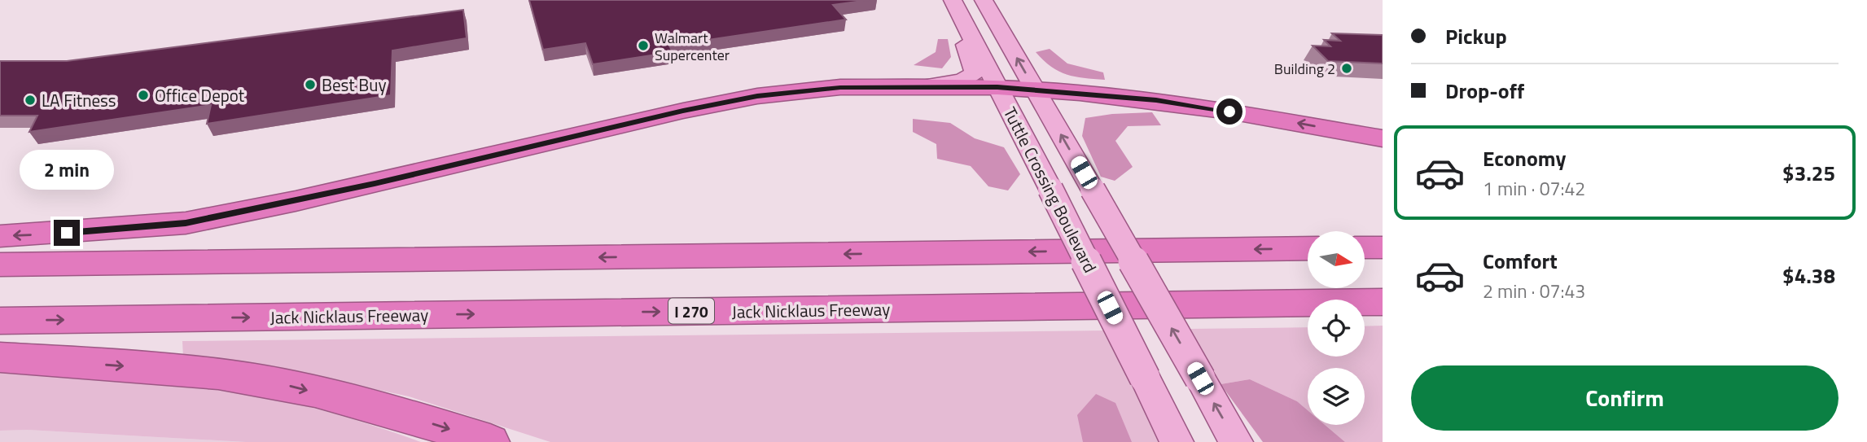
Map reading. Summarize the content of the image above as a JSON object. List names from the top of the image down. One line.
{"streets":{"highway":["Jack Nicklaus Freeway","I 270"],"main road":["Tuttle Crossing Boulevard"]},"places":["Walmart Supercenter","Building 2","Best Buy","Office Depot","LA Fitness"],"north":"right","page":{"banner":["Pickup","Drop-off"],"list":[{"name":"Economy","note":"1 min · 07:42","value":"$3.25"},{"name":"Comfort","note":"2 min · 07:43","value":"$4.38"}],"bubble":"2 min","buttons":"Confirm"}}
